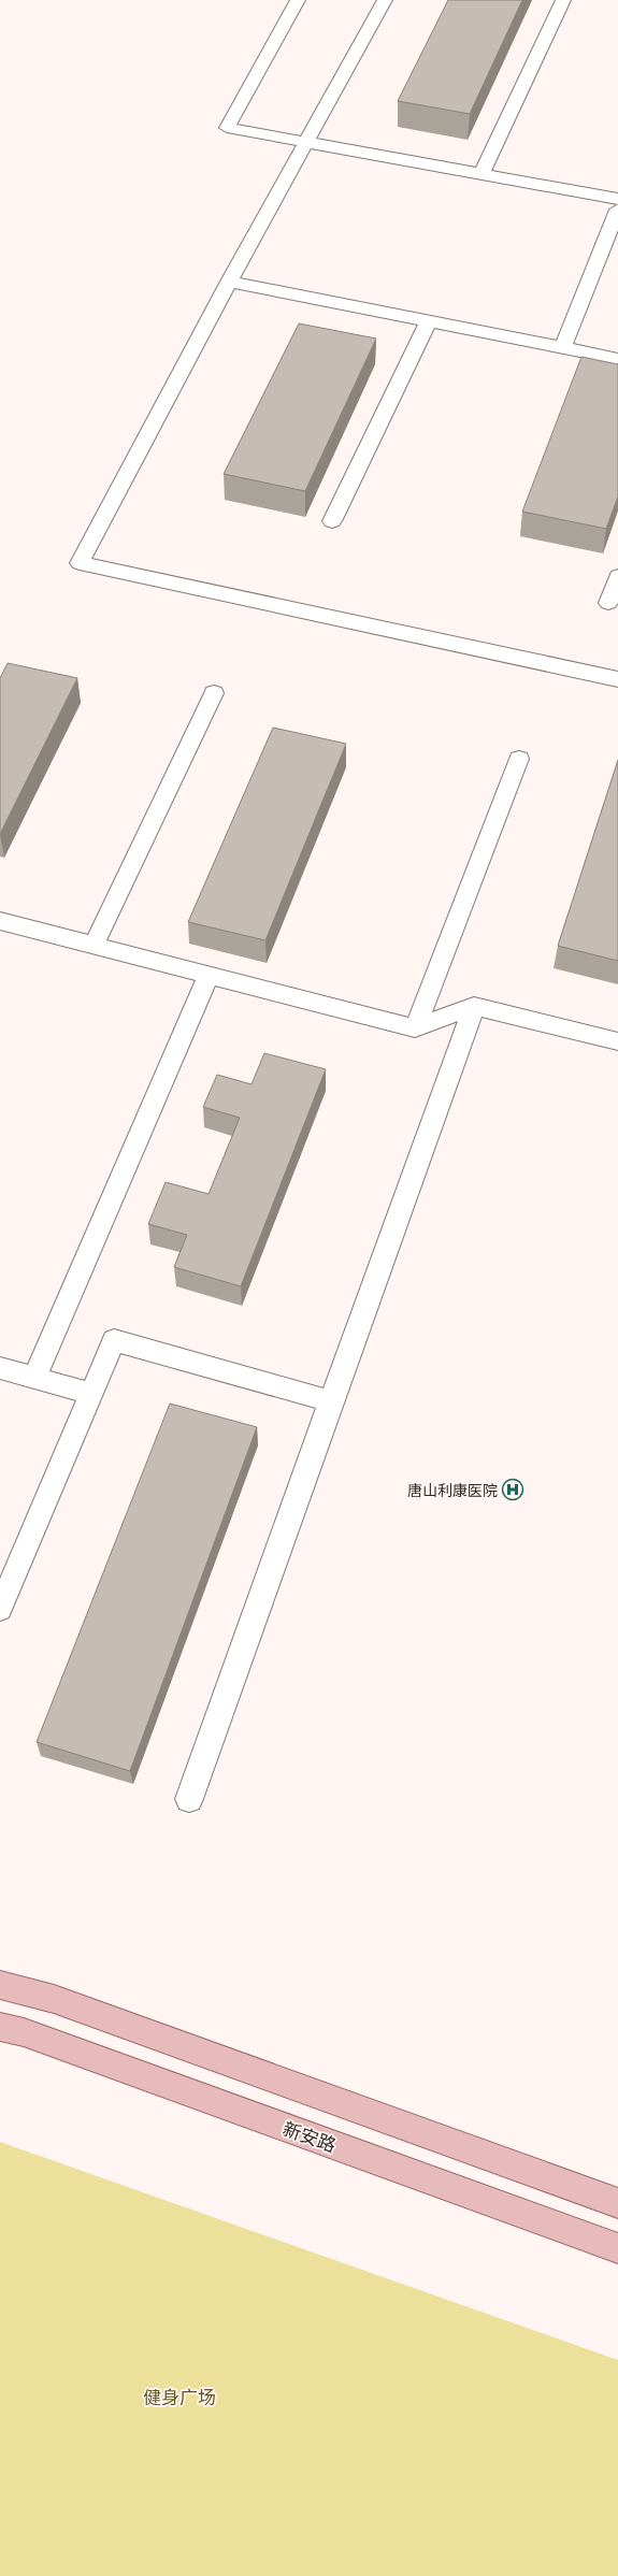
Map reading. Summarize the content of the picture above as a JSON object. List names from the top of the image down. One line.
{"streets":{"main road":["新安路"]},"parks":["健身广场"],"places":{"hospital":["唐山利康医院"]}}
